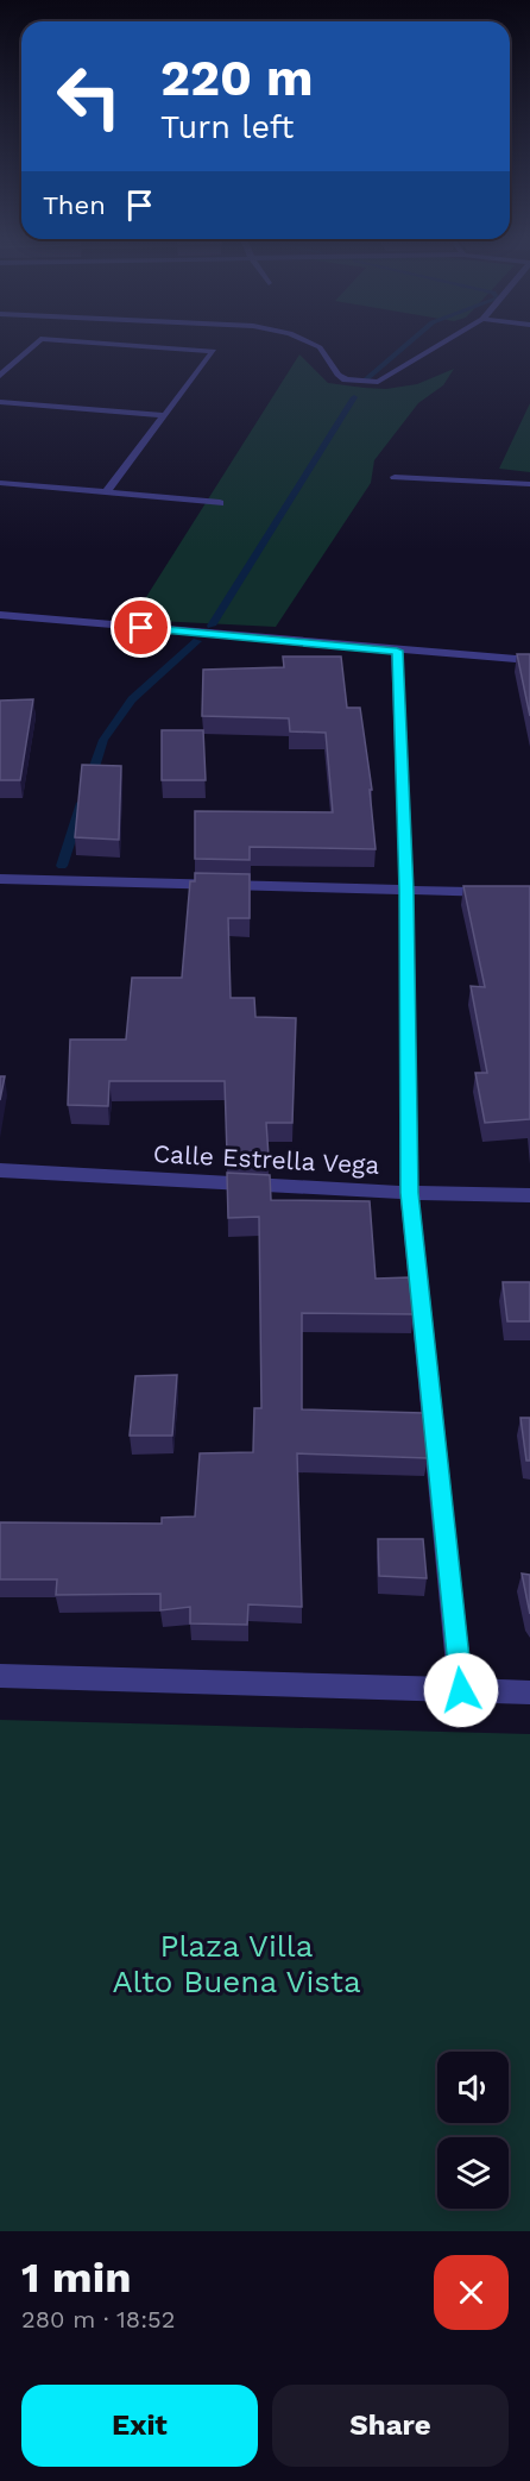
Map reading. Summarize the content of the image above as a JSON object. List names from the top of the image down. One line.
{"streets":{"street":["Calle Estrella Vega"]},"parks":["Plaza Villa Alto Buena Vista"],"page":{"turn":["220 m","Turn left"],"then":"Then","heading":["1 min","280 m · 18:52"],"buttons":["Exit","Share"]}}
